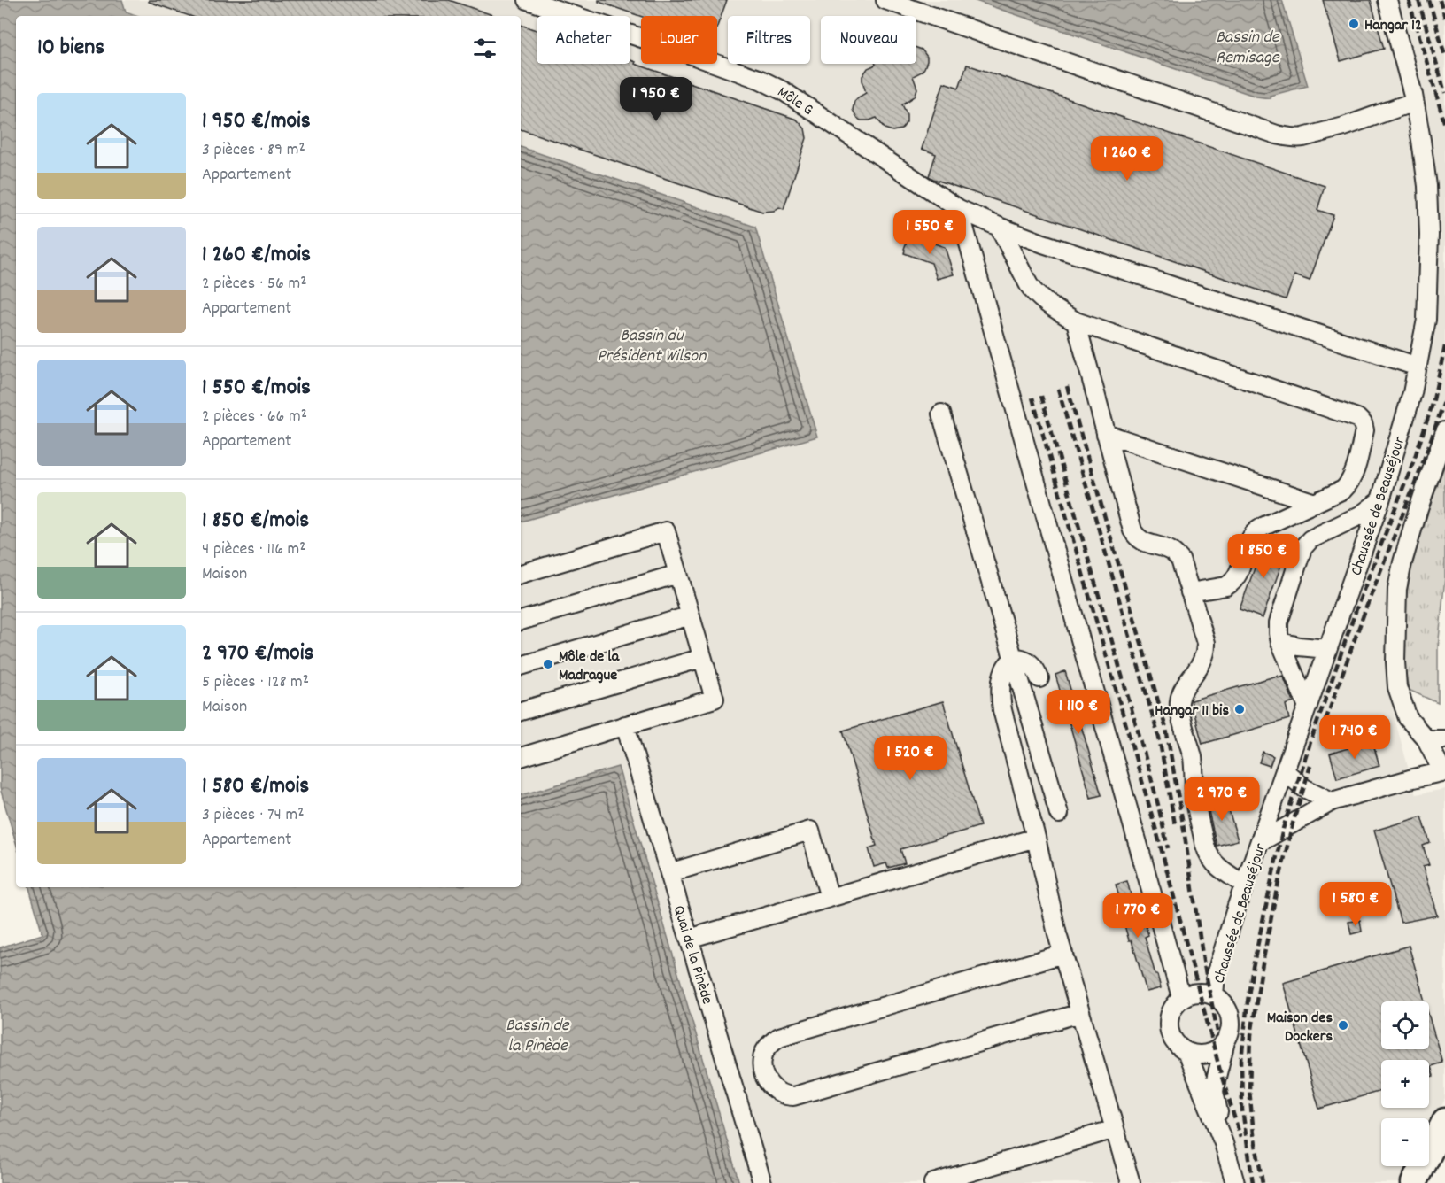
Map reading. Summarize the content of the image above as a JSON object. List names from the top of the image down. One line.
{"streets":{"street":["Môle G","Chaussée de Beauséjour","Quai de la Pinède"]},"crossings":[["Môle G","Chaussée de Beauséjour"]],"water":["Bassin de Remisage","Bassin du Président Wilson","Bassin de la Pinède"],"places":["Hangar 12","Môle de la Madrague","Hangar 11 bis","Maison des Dockers"],"page":{"chip":["Acheter","Louer","Filtres","Nouveau"],"heading":"10 biens","price":["1 950 €","1 260 €","1 550 €","1 850 €","1 110 €","1 740 €","1 520 €","2 970 €","1 580 €","1 770 €"],"list":[{"name":"1 950 €/mois","note":"3 pièces · 89 m² · Appartement"},{"name":"1 260 €/mois","note":"2 pièces · 56 m² · Appartement"},{"name":"1 550 €/mois","note":"2 pièces · 66 m² · Appartement"},{"name":"1 850 €/mois","note":"4 pièces · 116 m² · Maison"},{"name":"2 970 €/mois","note":"5 pièces · 128 m² · Maison"},{"name":"1 580 €/mois","note":"3 pièces · 74 m² · Appartement"}],"map_buttons":["+","−"]}}
